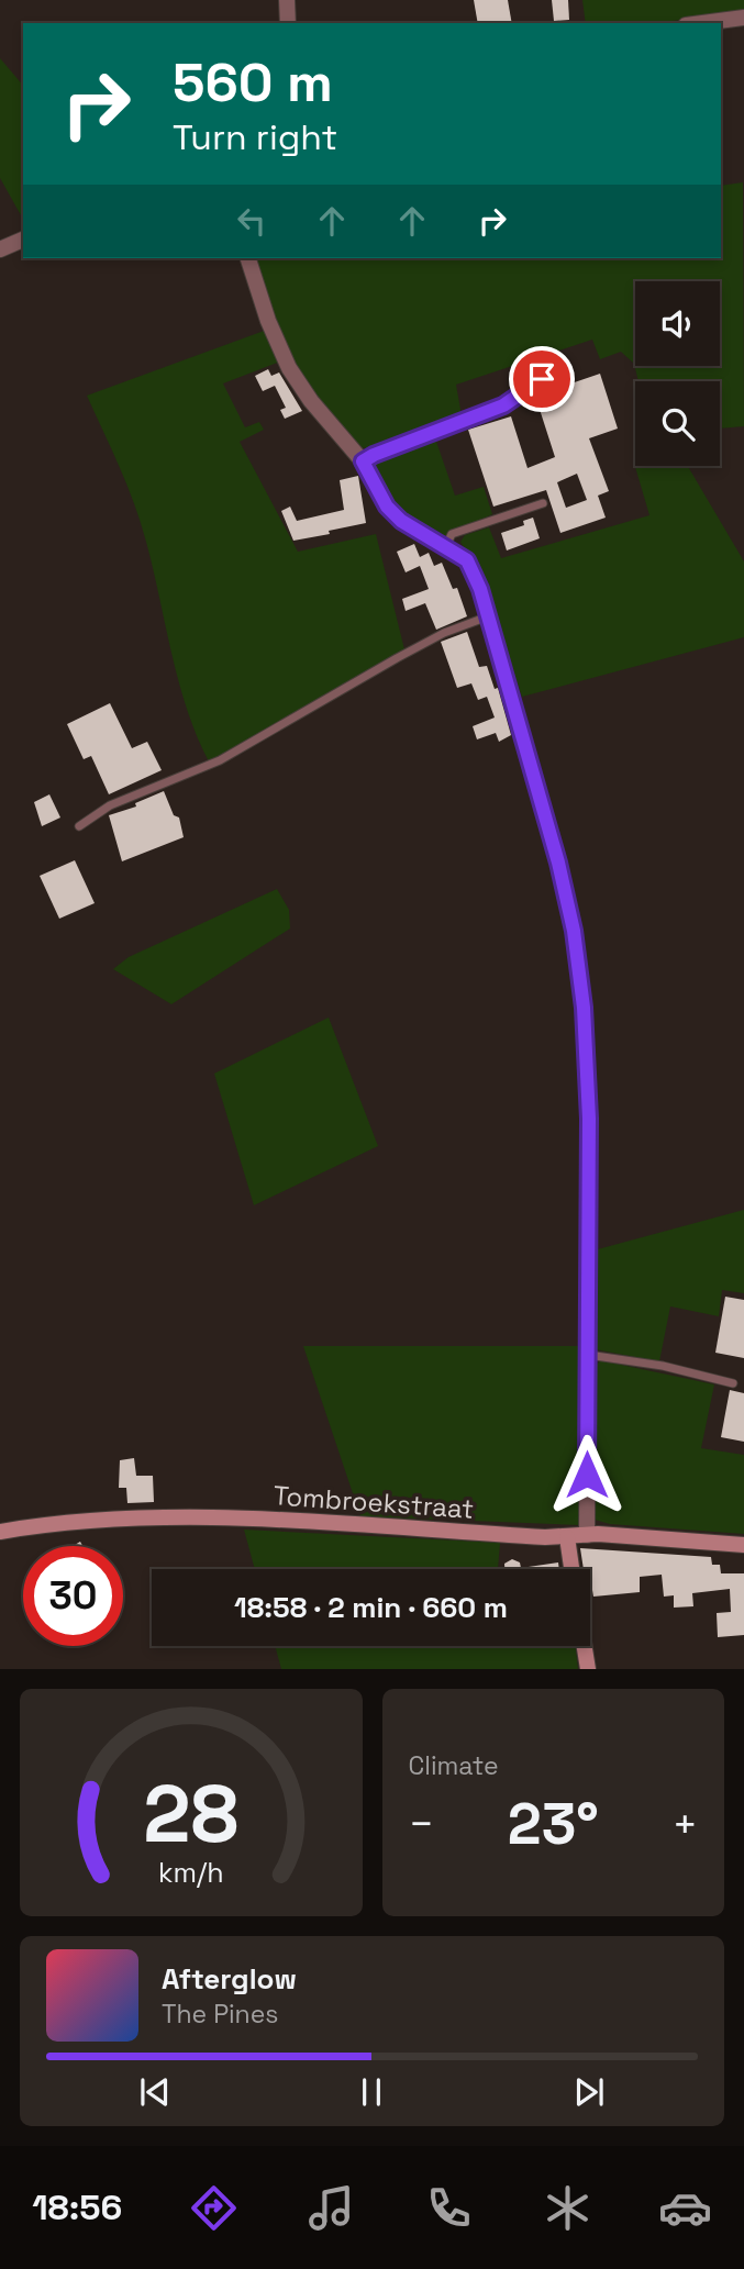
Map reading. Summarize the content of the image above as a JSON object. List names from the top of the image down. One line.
{"streets":{"street":["Tombroekstraat"]},"page":{"turn":["560 m","Turn right"],"limit":"30","trip":"18:58 · 2 min · 660 m","tile":"Climate","heat":["−","23°","+"],"song":["Afterglow","The Pines"],"tabs":"18:56","gauge":["28","km/h"]}}
